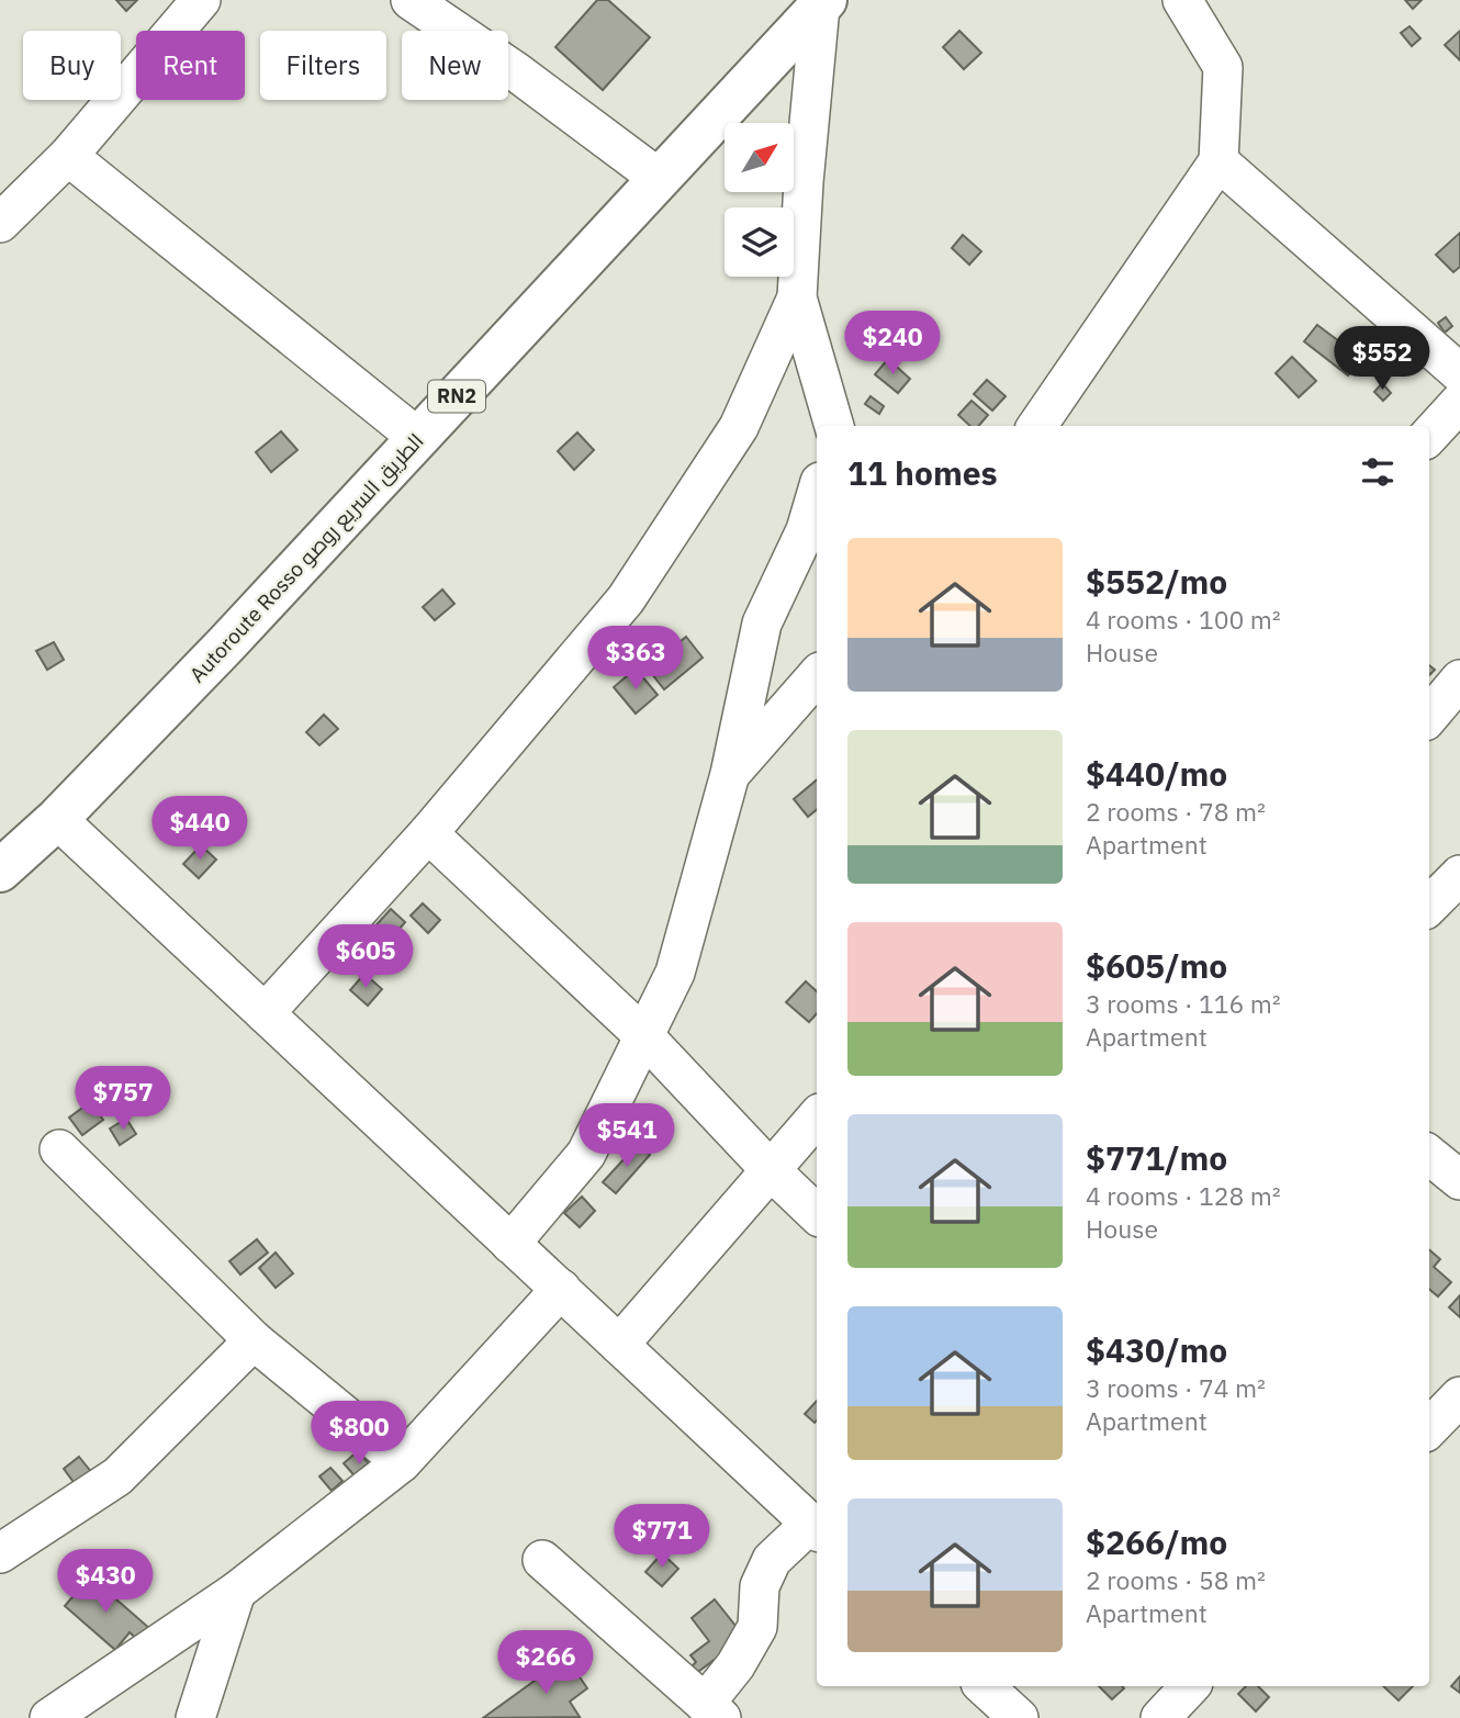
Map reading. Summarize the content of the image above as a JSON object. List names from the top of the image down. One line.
{"streets":{"highway":["RN2","Autoroute Rosso الطريق السريع روصو"]},"north":"top right","page":{"chip":["Buy","Rent","Filters","New"],"price":["$240","$552","$363","$440","$605","$757","$541","$800","$771","$430","$266"],"heading":"11 homes","list":[{"name":"$552/mo","note":"4 rooms · 100 m² · House"},{"name":"$440/mo","note":"2 rooms · 78 m² · Apartment"},{"name":"$605/mo","note":"3 rooms · 116 m² · Apartment"},{"name":"$771/mo","note":"4 rooms · 128 m² · House"},{"name":"$430/mo","note":"3 rooms · 74 m² · Apartment"},{"name":"$266/mo","note":"2 rooms · 58 m² · Apartment"}]}}
